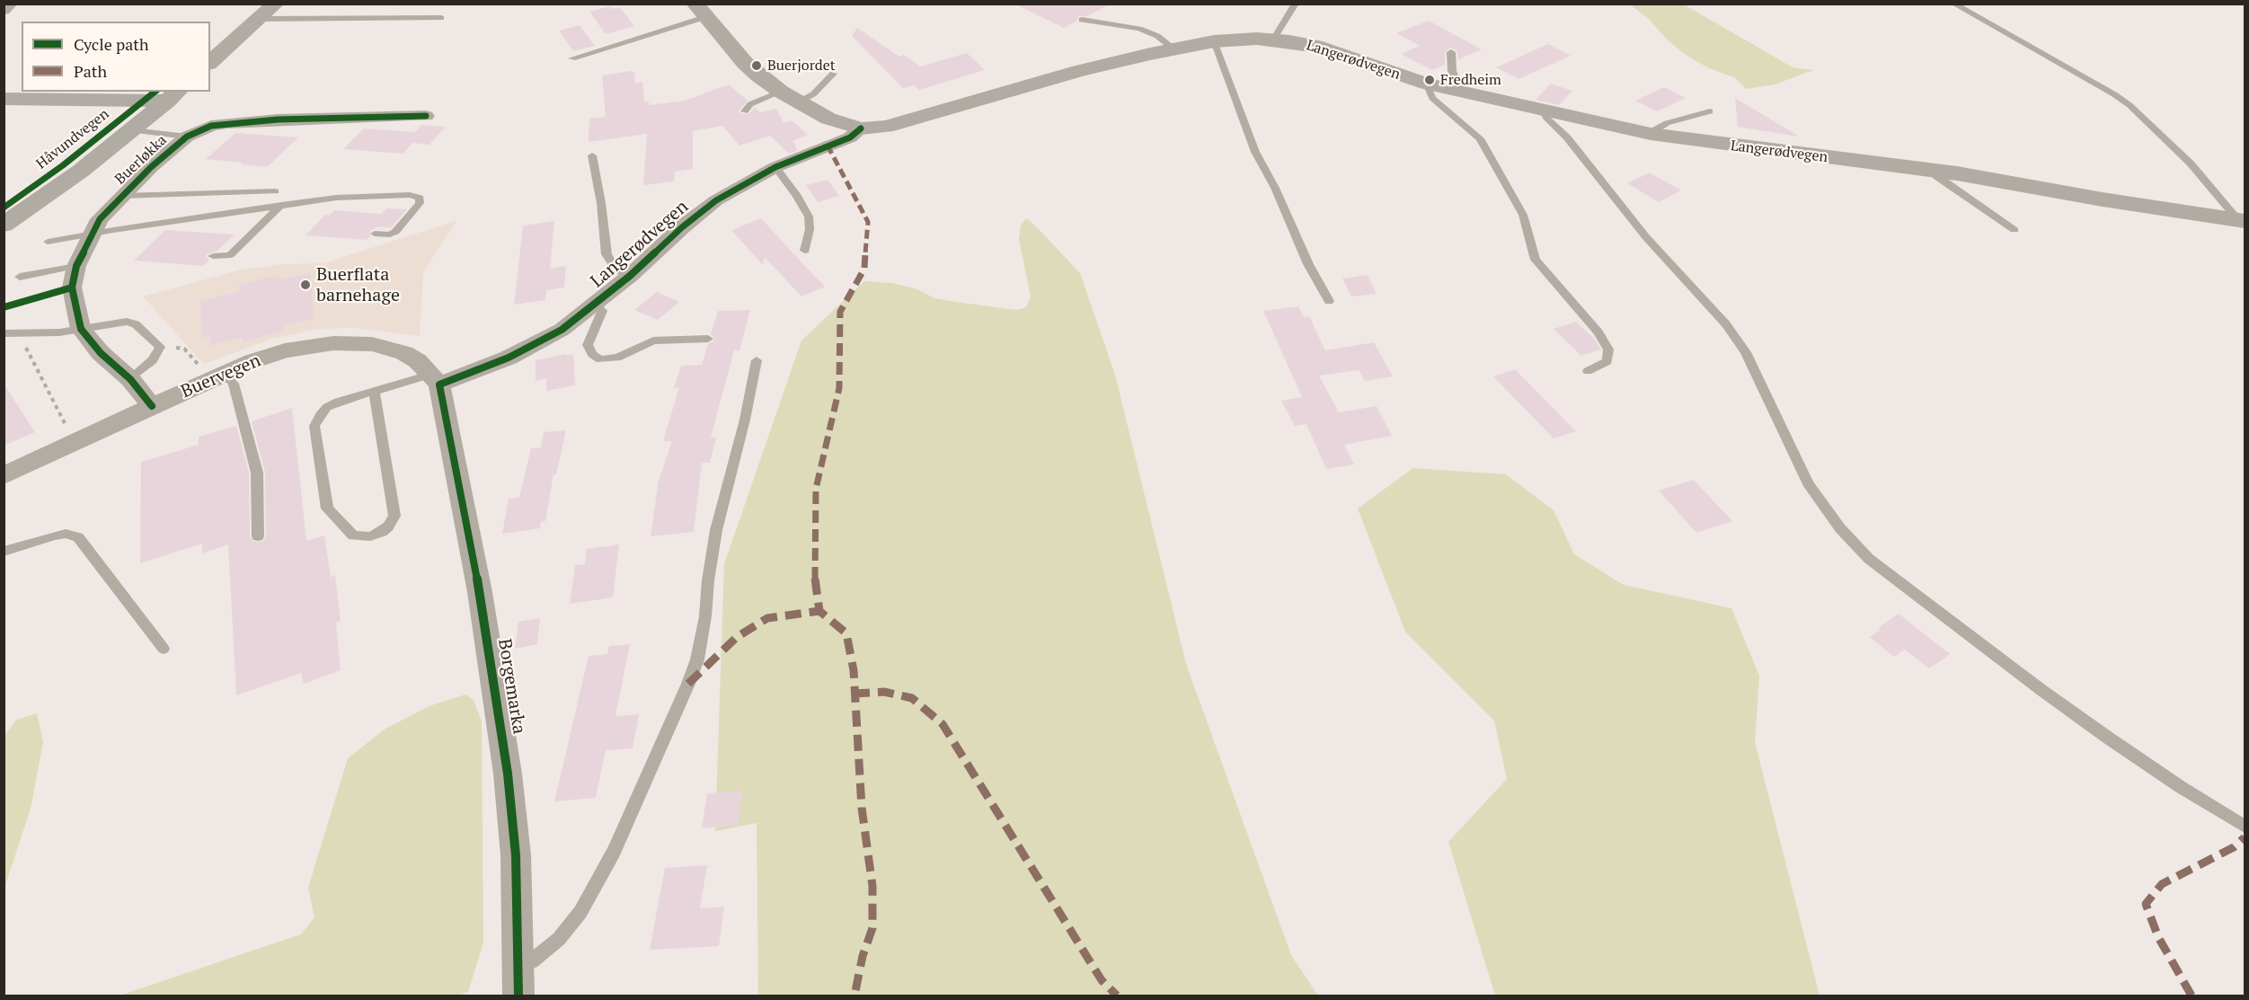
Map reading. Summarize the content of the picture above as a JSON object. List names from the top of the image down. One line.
{"streets":{"main road":["Langerødvegen","Håvundvegen"],"street":["Buerløkka","Buervegen","Borgemarka"]},"crossings":[["Langerødvegen","Buervegen"],["Langerødvegen","Borgemarka"],["Buerløkka","Buervegen"],["Buervegen","Borgemarka"]],"places":["Buerjordet","Fredheim","Buerflata barnehage"],"legend":["Cycle path","Path"]}
